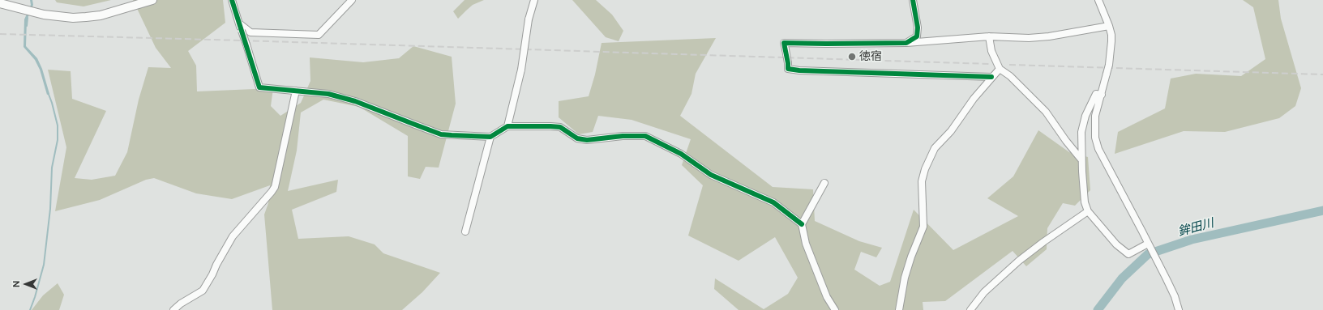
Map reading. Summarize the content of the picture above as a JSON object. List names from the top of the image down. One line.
{"water":["鉾田川"],"places":["徳宿"],"north":"left"}
